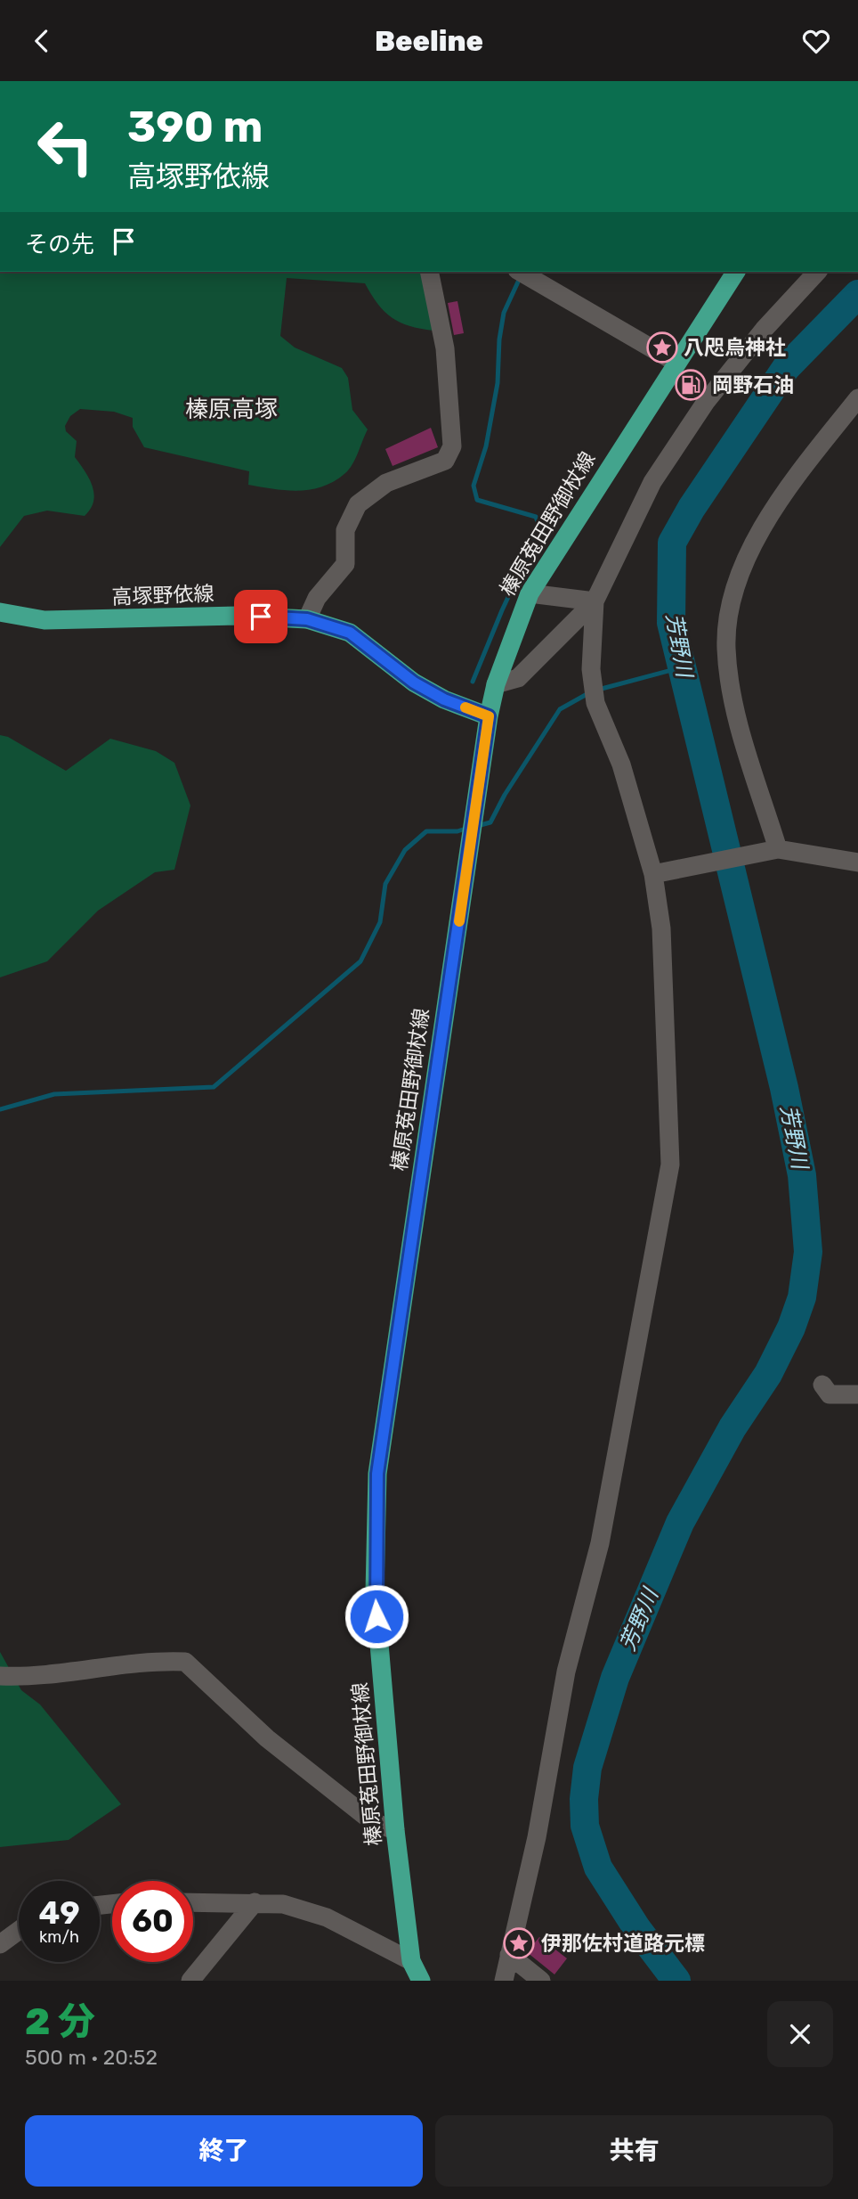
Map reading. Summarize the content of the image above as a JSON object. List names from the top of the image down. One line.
{"streets":{"main road":["榛原菟田野御杖線","高塚野依線"]},"crossings":[["榛原菟田野御杖線","高塚野依線"]],"districts":["榛原高塚"],"water":["芳野川"],"places":{"place":["八咫烏神社","伊那佐村道路元標"],"fuel station":["岡野石油"]},"page":{"header":"Beeline","turn":["390 m","高塚野依線"],"then":"その先","speed":"49 km/h","limit":"60","heading":["2 分","500 m · 20:52"],"buttons":["終了","共有"]}}
